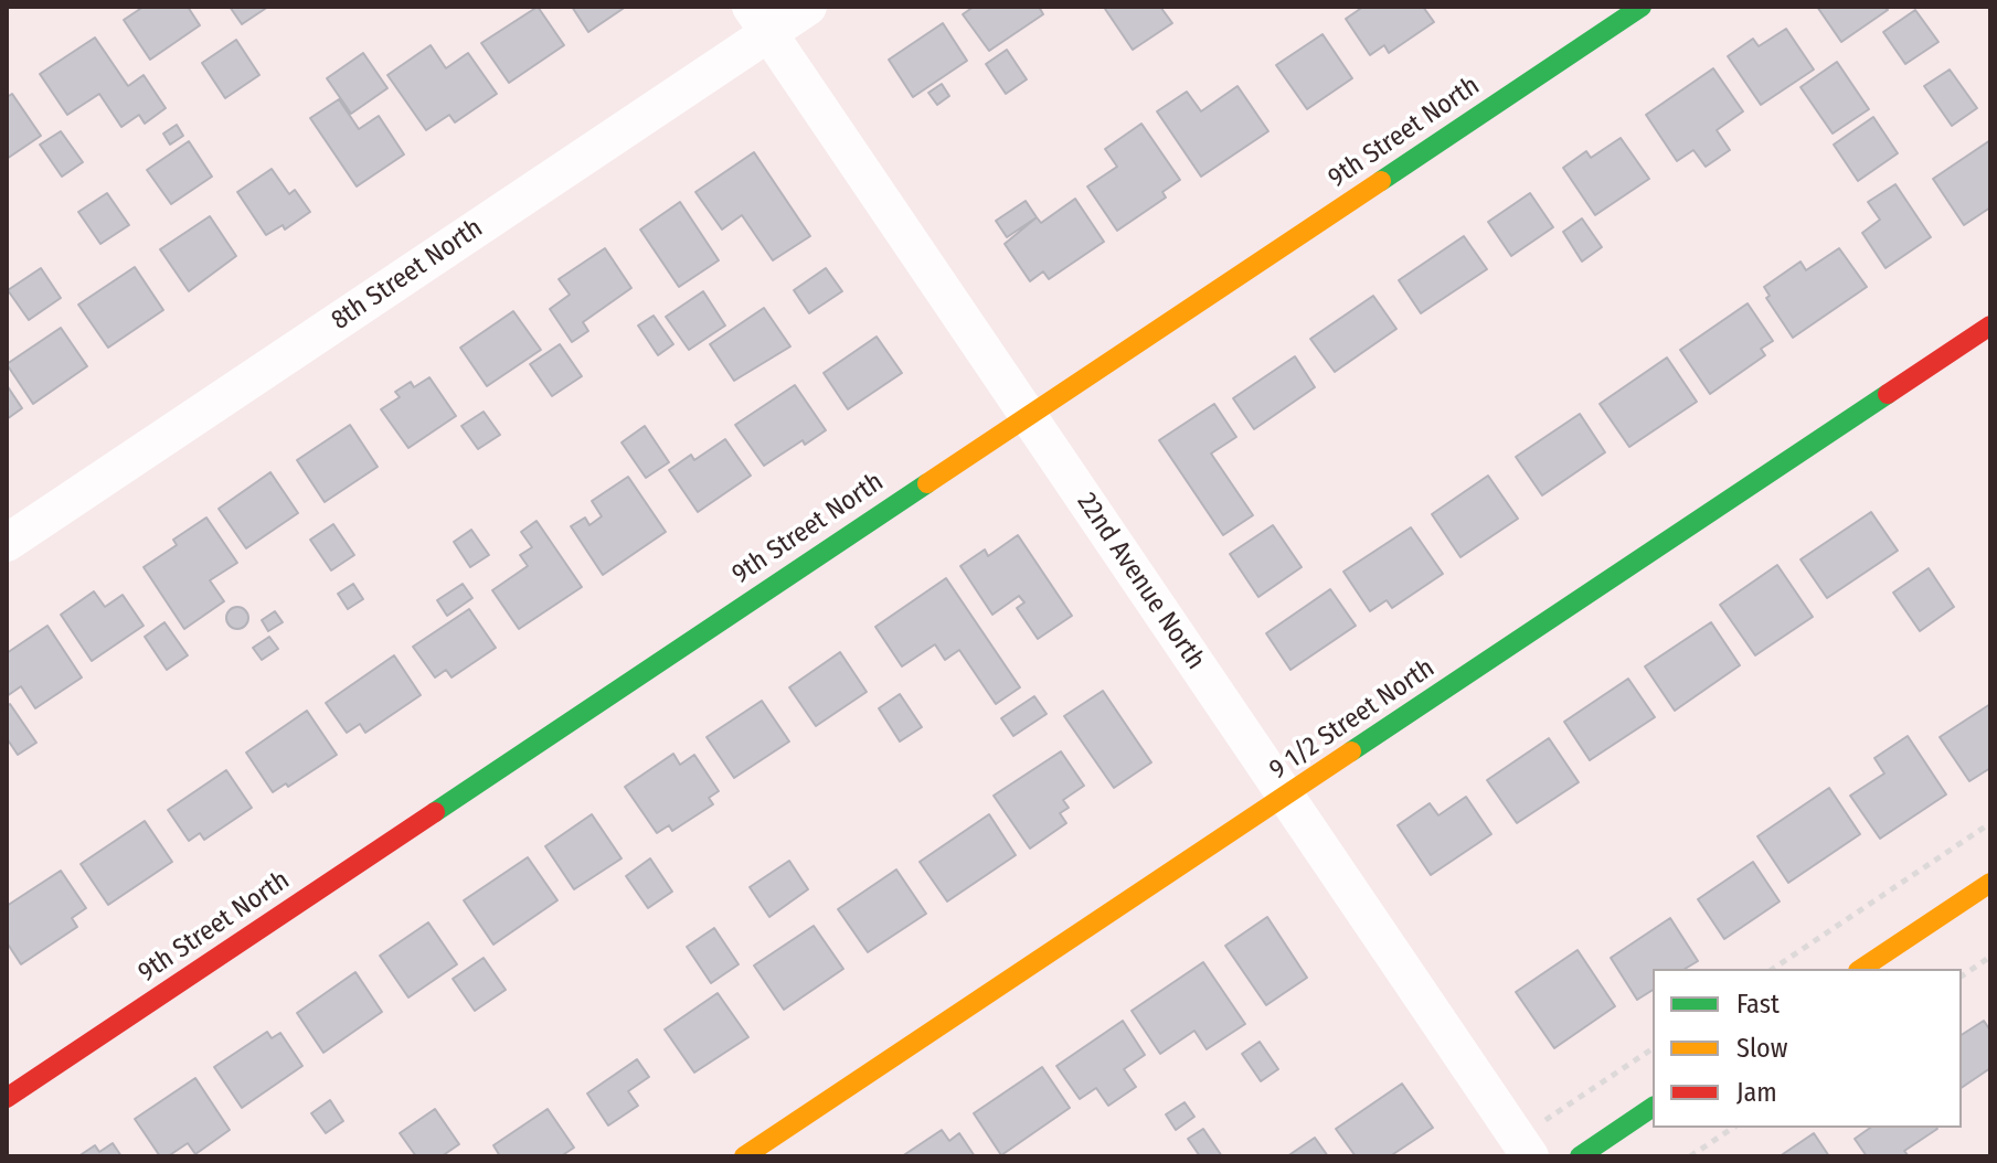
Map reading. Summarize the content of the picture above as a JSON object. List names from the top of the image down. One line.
{"streets":{"street":["9th Street North","8th Street North","22nd Avenue North","9 1/2 Street North"]},"crossings":[["9th Street North","22nd Avenue North"],["8th Street North","22nd Avenue North"],["22nd Avenue North","9 1/2 Street North"]],"legend":["Fast","Slow","Jam"]}
